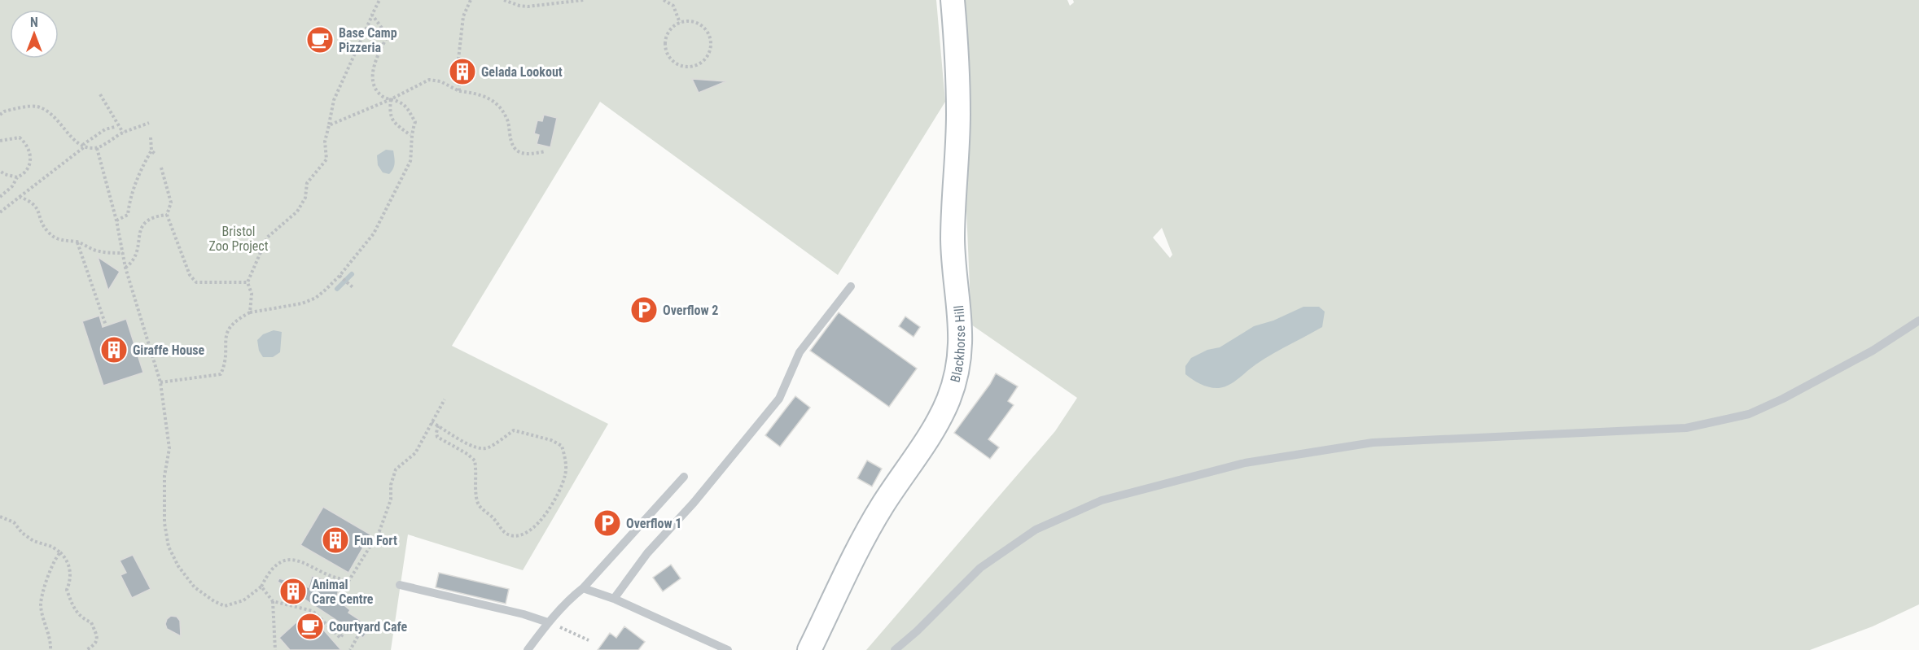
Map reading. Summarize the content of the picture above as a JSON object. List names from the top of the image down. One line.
{"streets":{"main road":["Blackhorse Hill"]},"parks":["Bristol Zoo Project"],"places":{"cafe":["Base Camp Pizzeria","Courtyard Cafe"],"building":["Gelada Lookout","Giraffe House","Fun Fort","Animal Care Centre"],"parking":["Overflow 2","Overflow 1"]},"north":"top"}
